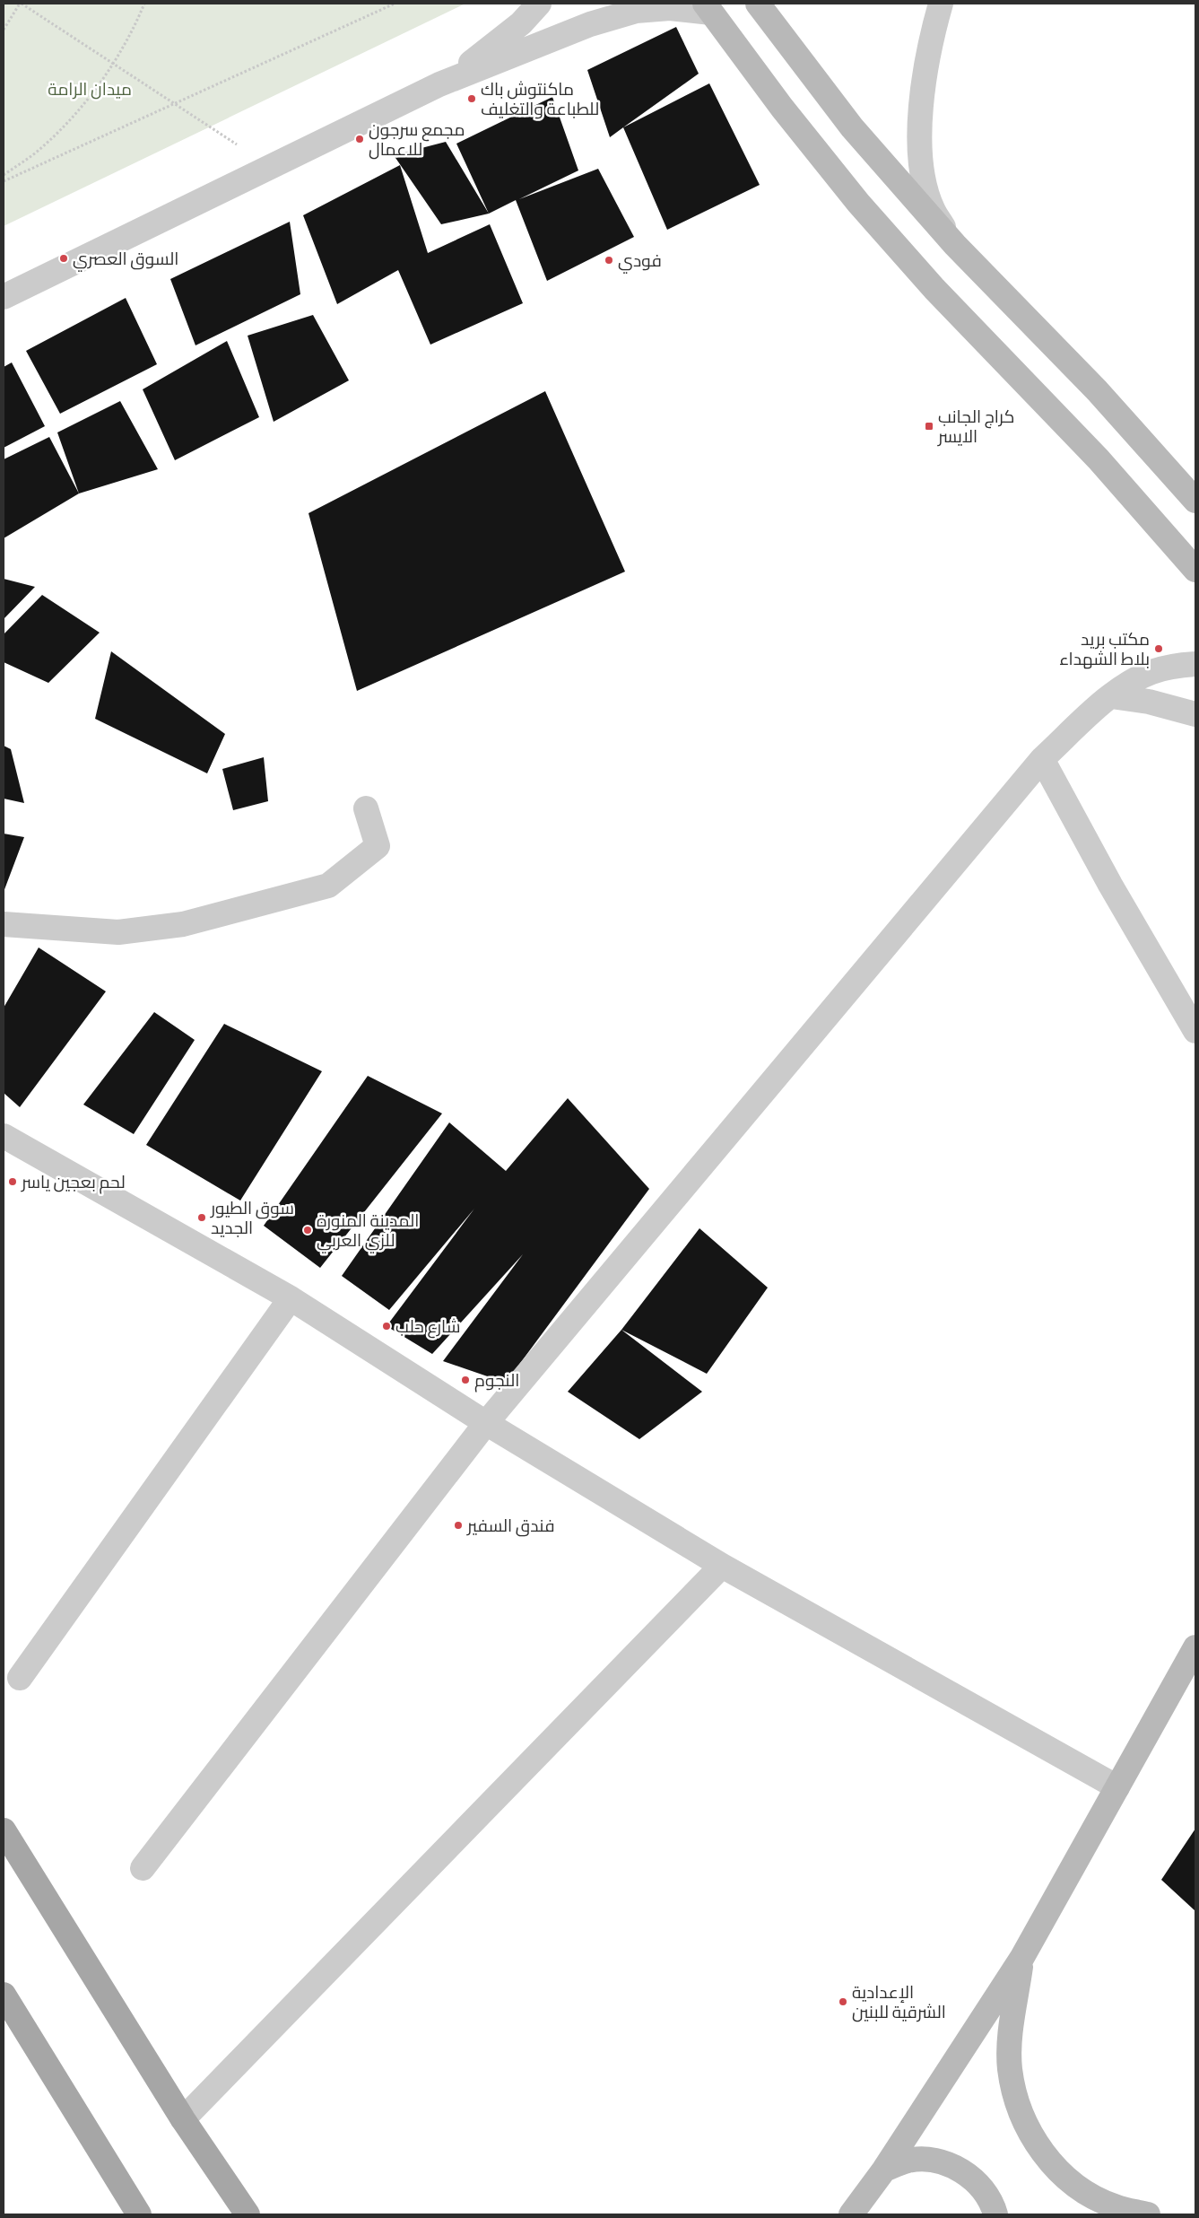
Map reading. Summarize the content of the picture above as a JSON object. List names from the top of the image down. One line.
{"parks":["ميدان الرامة"],"places":{"other":["ماكنتوش باك للطباعة والتغليف","مجمع سرجون للاعمال","السوق العصري","فودي","مكتب بريد بلاط الشهداء","لحم بعجين ياسر","سوق الطيور الجديد","المدينة المنورة للزي العربي","شارع حلب","النجوم","فندق السفير","الإعدادية الشرقية للبنين"],"transit":["كراج الجانب الايسر"]}}
